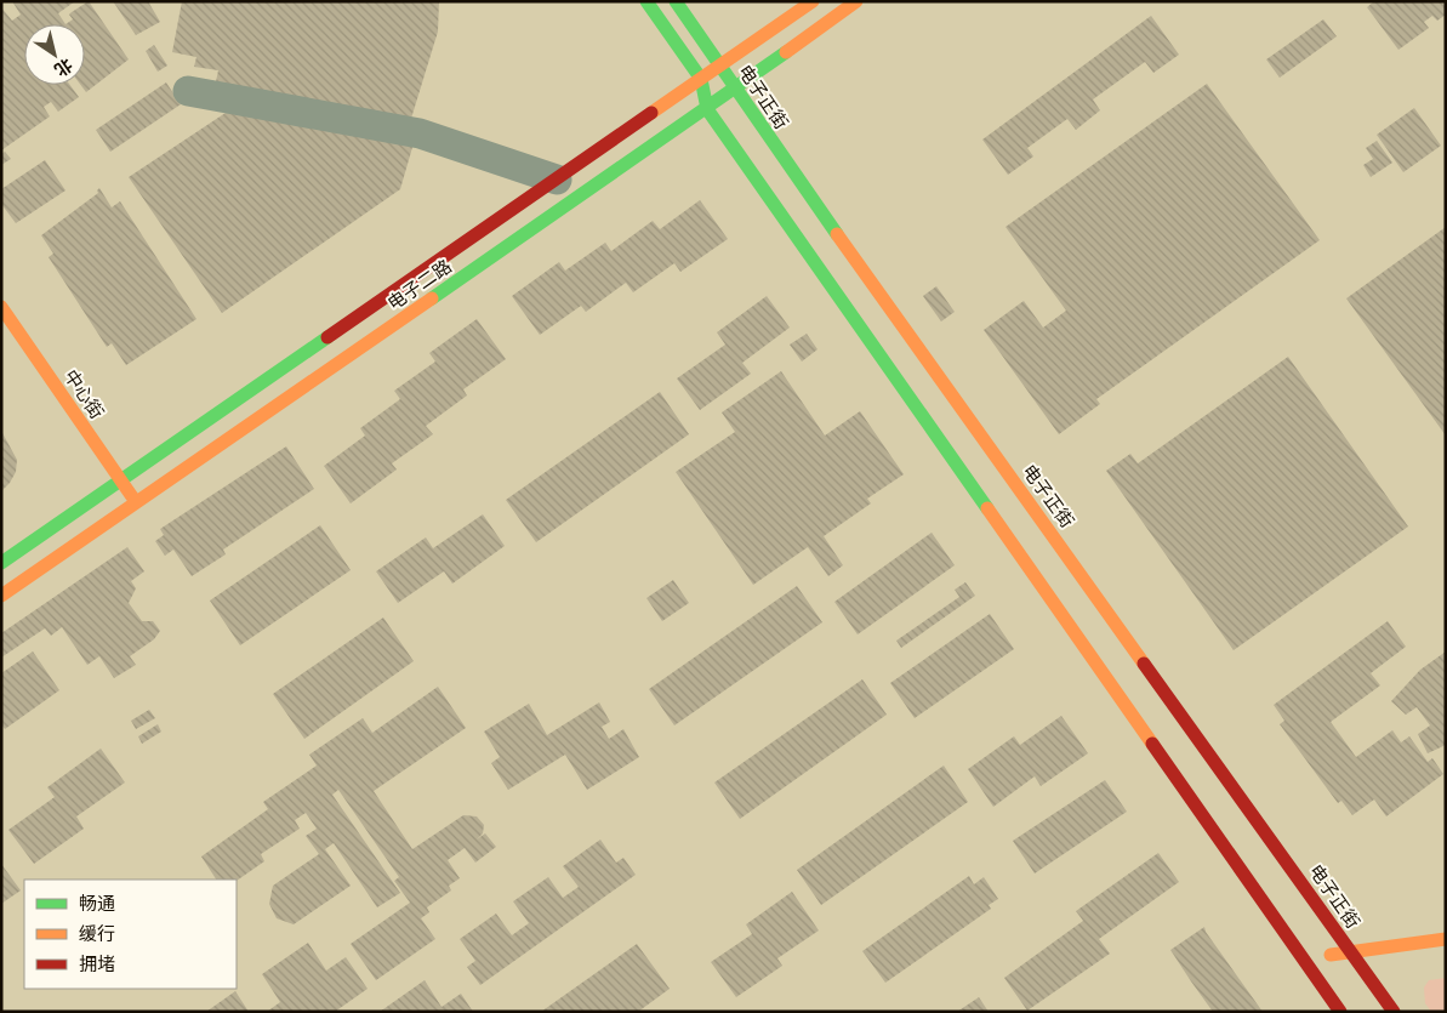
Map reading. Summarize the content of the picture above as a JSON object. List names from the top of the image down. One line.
{"streets":{"main road":["电子正街","电子二路","中心街"]},"crossings":[["电子正街","电子二路"],["电子二路","中心街"]],"legend":["畅通","缓行","拥堵"],"north":"bottom right"}
